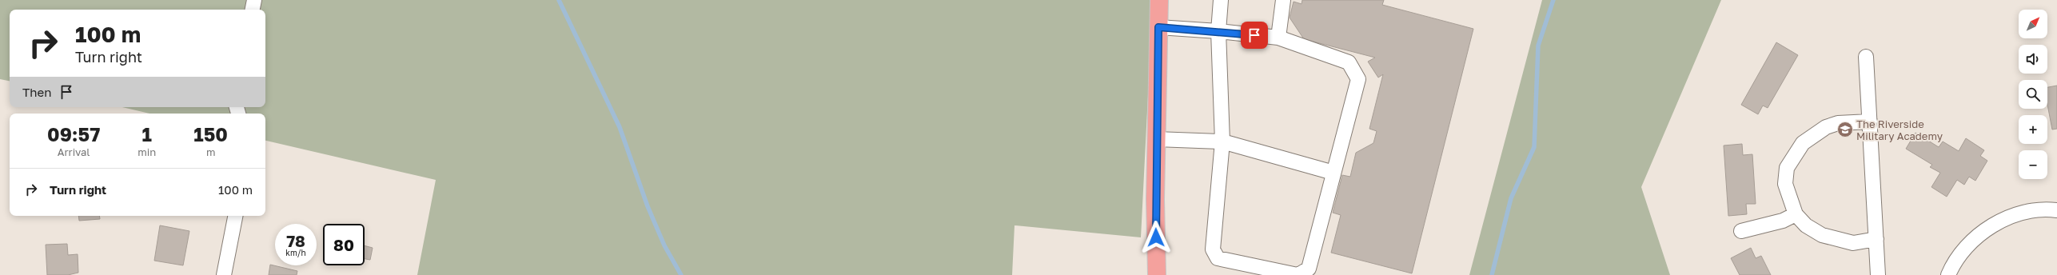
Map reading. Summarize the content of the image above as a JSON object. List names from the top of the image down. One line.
{"places":{"school or university":["The Riverside Military Academy"]},"north":"top right","page":{"map_buttons":["+","−"],"turn":["100 m","Turn right"],"then":"Then","eta":["09:57","Arrival","1","min","150","m"],"list":[{"name":"Turn right","value":"100 m"}],"speed":"78 km/h","limit":"80"}}
